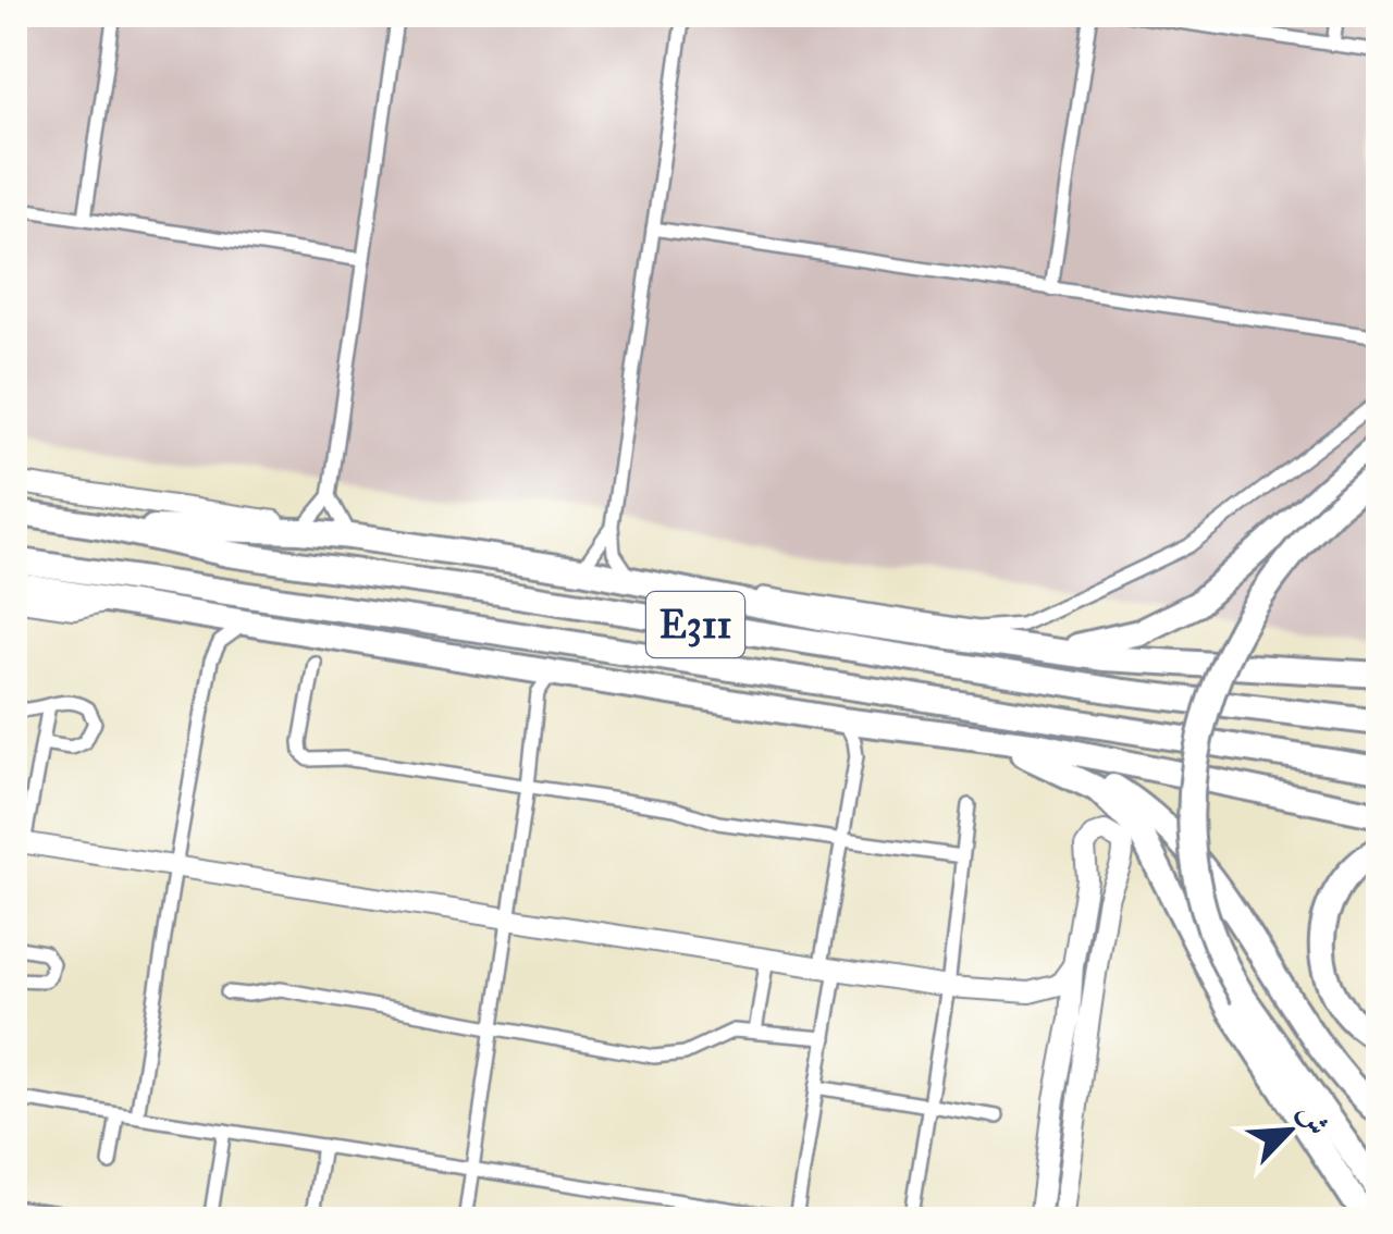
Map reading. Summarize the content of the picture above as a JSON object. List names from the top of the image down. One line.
{"streets":{"highway":["E311"]},"north":"top right"}
